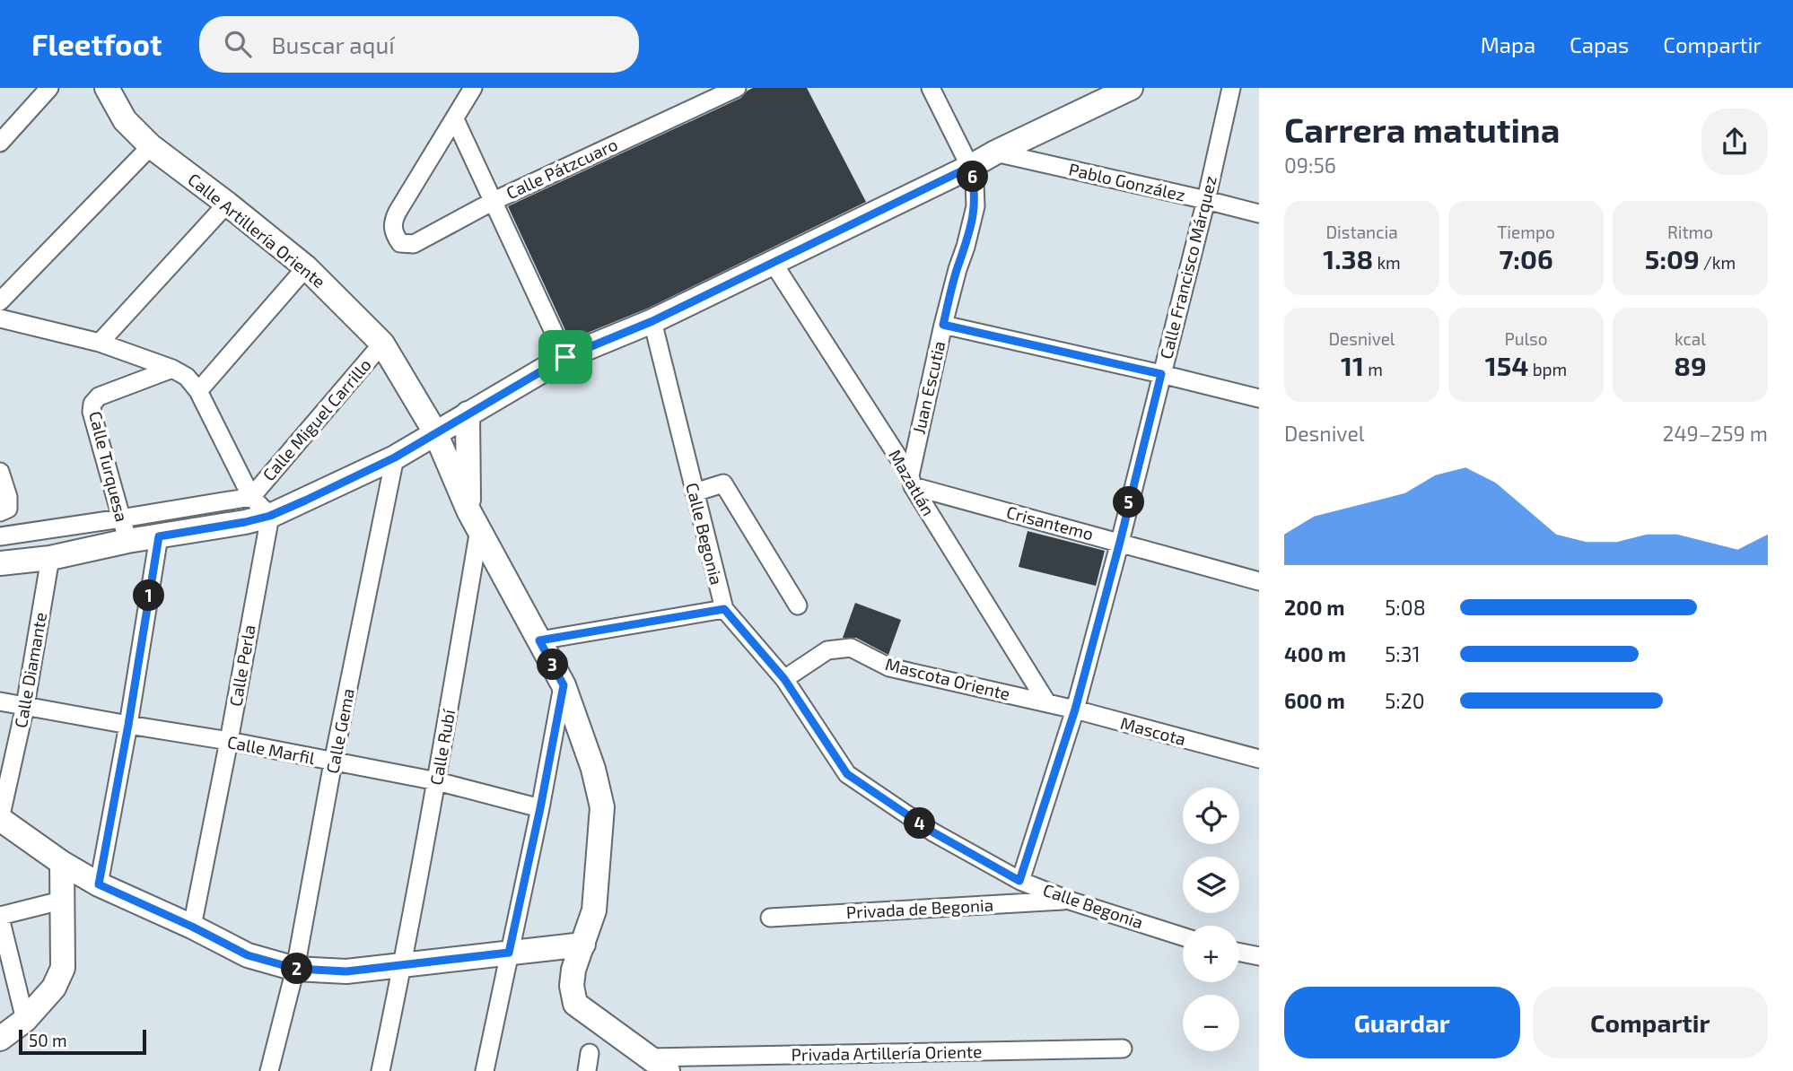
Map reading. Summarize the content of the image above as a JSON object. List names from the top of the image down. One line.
{"streets":{"street":["Calle Pátzcuaro","Pablo González","Calle Artillería Oriente","Calle Francisco Márquez","Juan Escutia","Calle Miguel Carrillo","Calle Turquesa","Mazatlán","Crisantemo","Calle Begonia","Calle Perla","Calle Diamante","Mascota Oriente","Calle Gema","Mascota","Calle Rubí","Calle Marfil","Privada de Begonia","Privada Artillería Oriente"]},"crossings":[["Pablo González","Calle Francisco Márquez"],["Calle Artillería Oriente","Calle Miguel Carrillo"],["Calle Artillería Oriente","Calle Rubí"],["Calle Artillería Oriente","Privada Artillería Oriente"],["Calle Francisco Márquez","Crisantemo"],["Calle Francisco Márquez","Calle Begonia"],["Calle Francisco Márquez","Mascota"],["Juan Escutia","Mazatlán"],["Juan Escutia","Crisantemo"],["Mazatlán","Crisantemo"],["Mazatlán","Mascota Oriente"],["Mazatlán","Mascota"],["Calle Begonia","Mascota Oriente"],["Calle Begonia","Privada de Begonia"],["Calle Perla","Calle Marfil"],["Calle Diamante","Calle Marfil"],["Mascota Oriente","Mascota"],["Calle Gema","Calle Marfil"],["Calle Rubí","Calle Marfil"]],"scale_bar":"50 m","page":{"header":"Fleetfoot","search":"Buscar aquí","nav":["Mapa","Capas","Compartir"],"heading":["Carrera matutina","09:56"],"pins":["6","5","1","3","4","2"],"stats":[["Distancia","1.38 km"],["Tiempo","7:06"],["Ritmo","5:09 /km"],["Desnivel","11 m"],["Pulso","154 bpm"],["kcal","89"]],"chart":["Desnivel","249–259 m"],"list":[{"name":"200 m","note":"5:08"},{"name":"400 m","note":"5:31"},{"name":"600 m","note":"5:20"}],"map_buttons":["+","−"],"buttons":["Guardar","Compartir"],"scale":"50 m"}}
